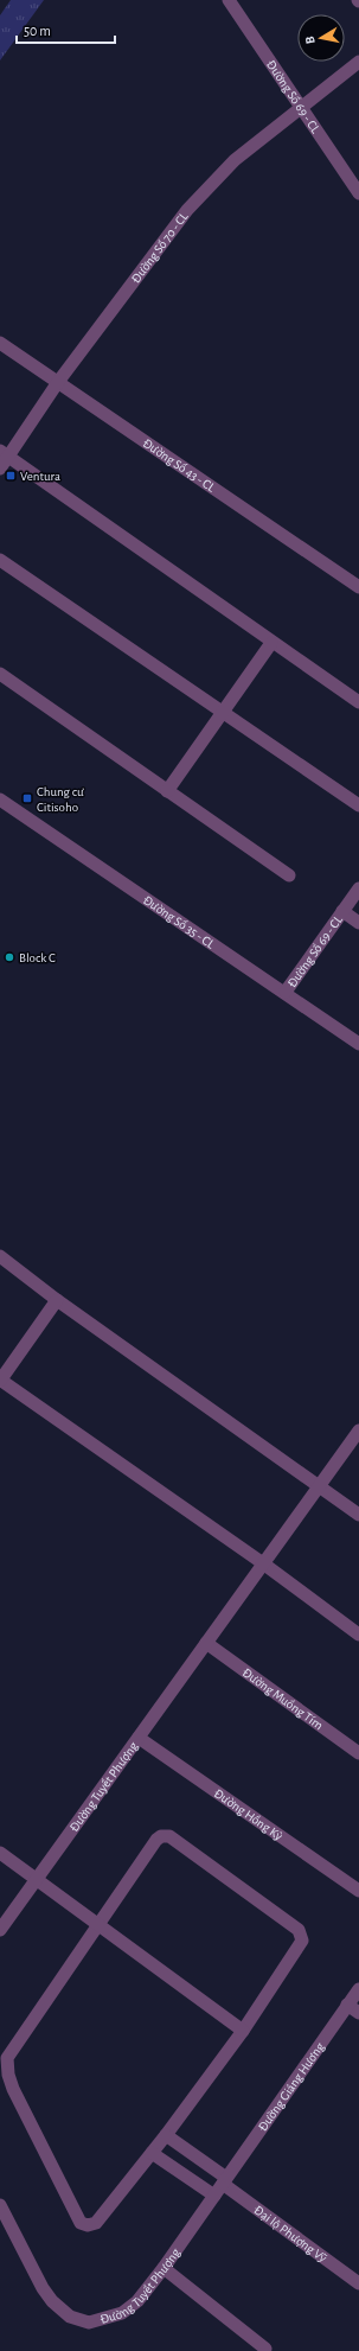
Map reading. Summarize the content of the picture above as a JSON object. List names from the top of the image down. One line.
{"streets":{"street":["Đường Số 69 - CL","Đường Số 70 - CL","Đường Số 43 - CL","Đường Số 35 - CL","Đường Muồng Tím","Đường Tuyết Phượng","Đường Hồng Kỳ","Đường Giáng Hương","Đại lộ Phượng Vỹ"]},"crossings":[["Đường Số 69 - CL","Đường Số 70 - CL"],["Đường Số 69 - CL","Đường Số 35 - CL"],["Đường Số 70 - CL","Đường Số 43 - CL"],["Đường Muồng Tím","Đường Tuyết Phượng"],["Đường Tuyết Phượng","Đường Hồng Kỳ"],["Đường Tuyết Phượng","Đường Giáng Hương"],["Đường Tuyết Phượng","Đại lộ Phượng Vỹ"],["Đường Giáng Hương","Đại lộ Phượng Vỹ"]],"places":{"transit":["Ventura","Chung cư Citisoho"],"other":["Block C"]},"scale_bar":"50 m","north":"left"}
